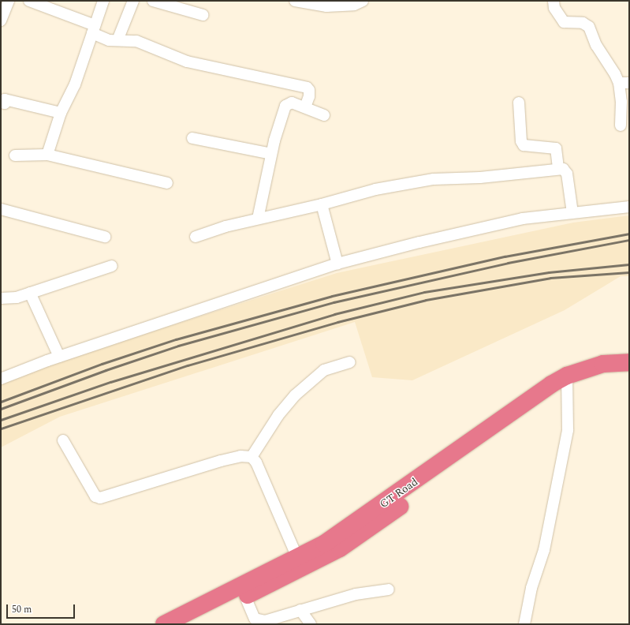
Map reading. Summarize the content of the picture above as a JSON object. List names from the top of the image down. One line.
{"streets":{"highway":["GT Road"]},"scale_bar":"50 m"}
